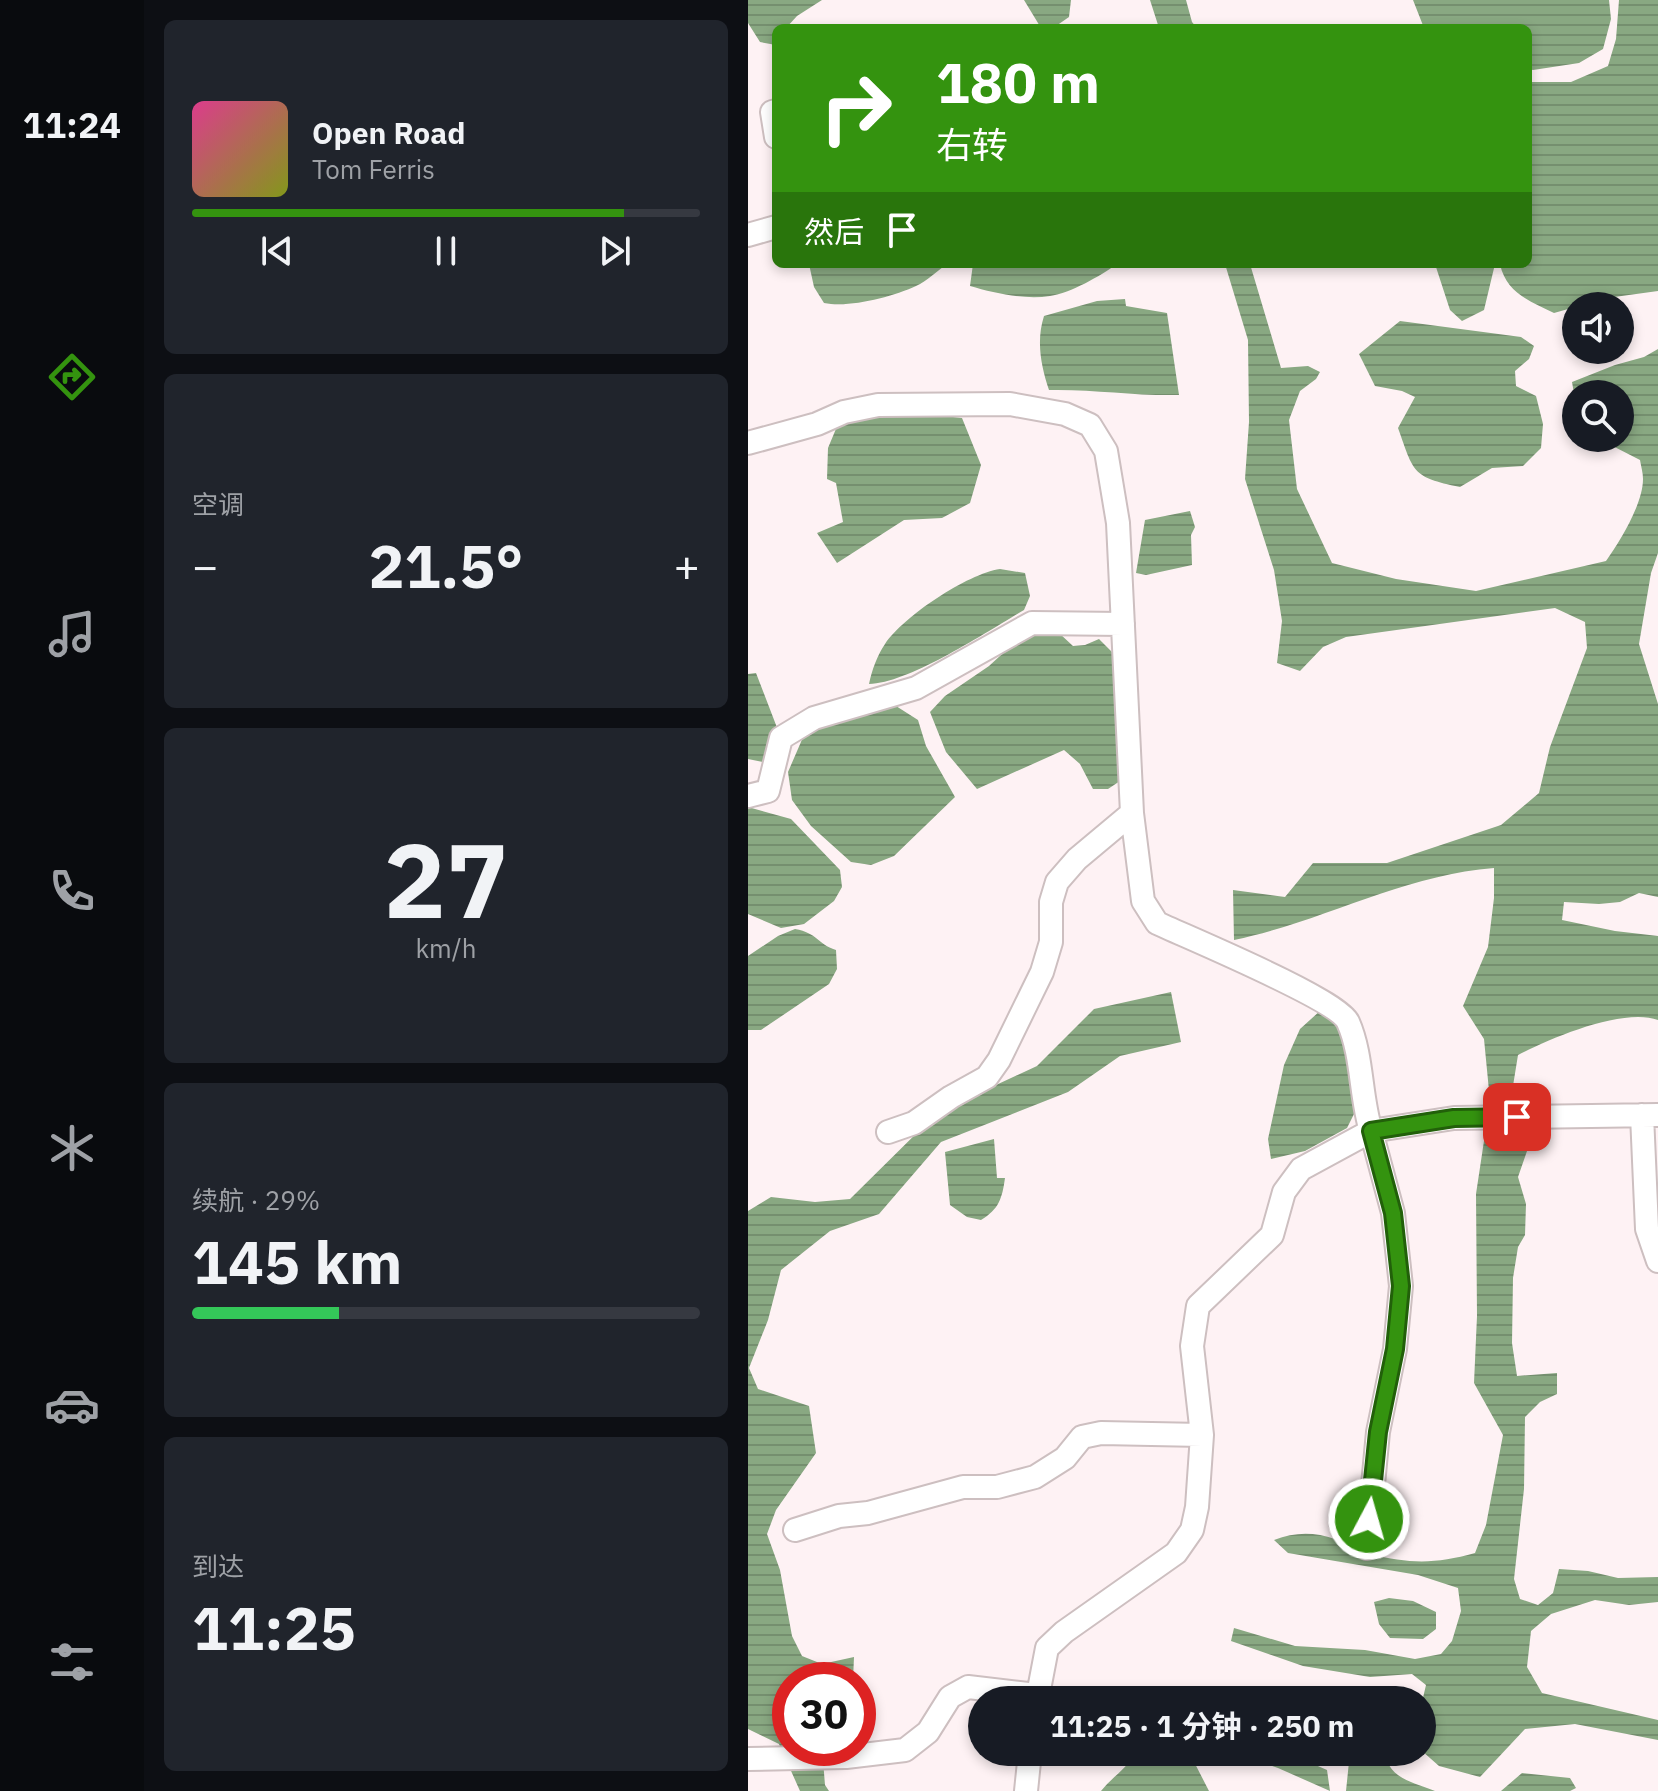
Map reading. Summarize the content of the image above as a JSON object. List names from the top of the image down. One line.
{"page":{"tabs":"11:24","turn":["180 m","右转"],"song":["Open Road","Tom Ferris"],"then":"然后","tile":["空调",["27","km/h"],["续航 · 29%","145 km"],["到达","11:25"]],"heat":["−","21.5°","+"],"limit":"30","trip":"11:25 · 1 分钟 · 250 m"}}
